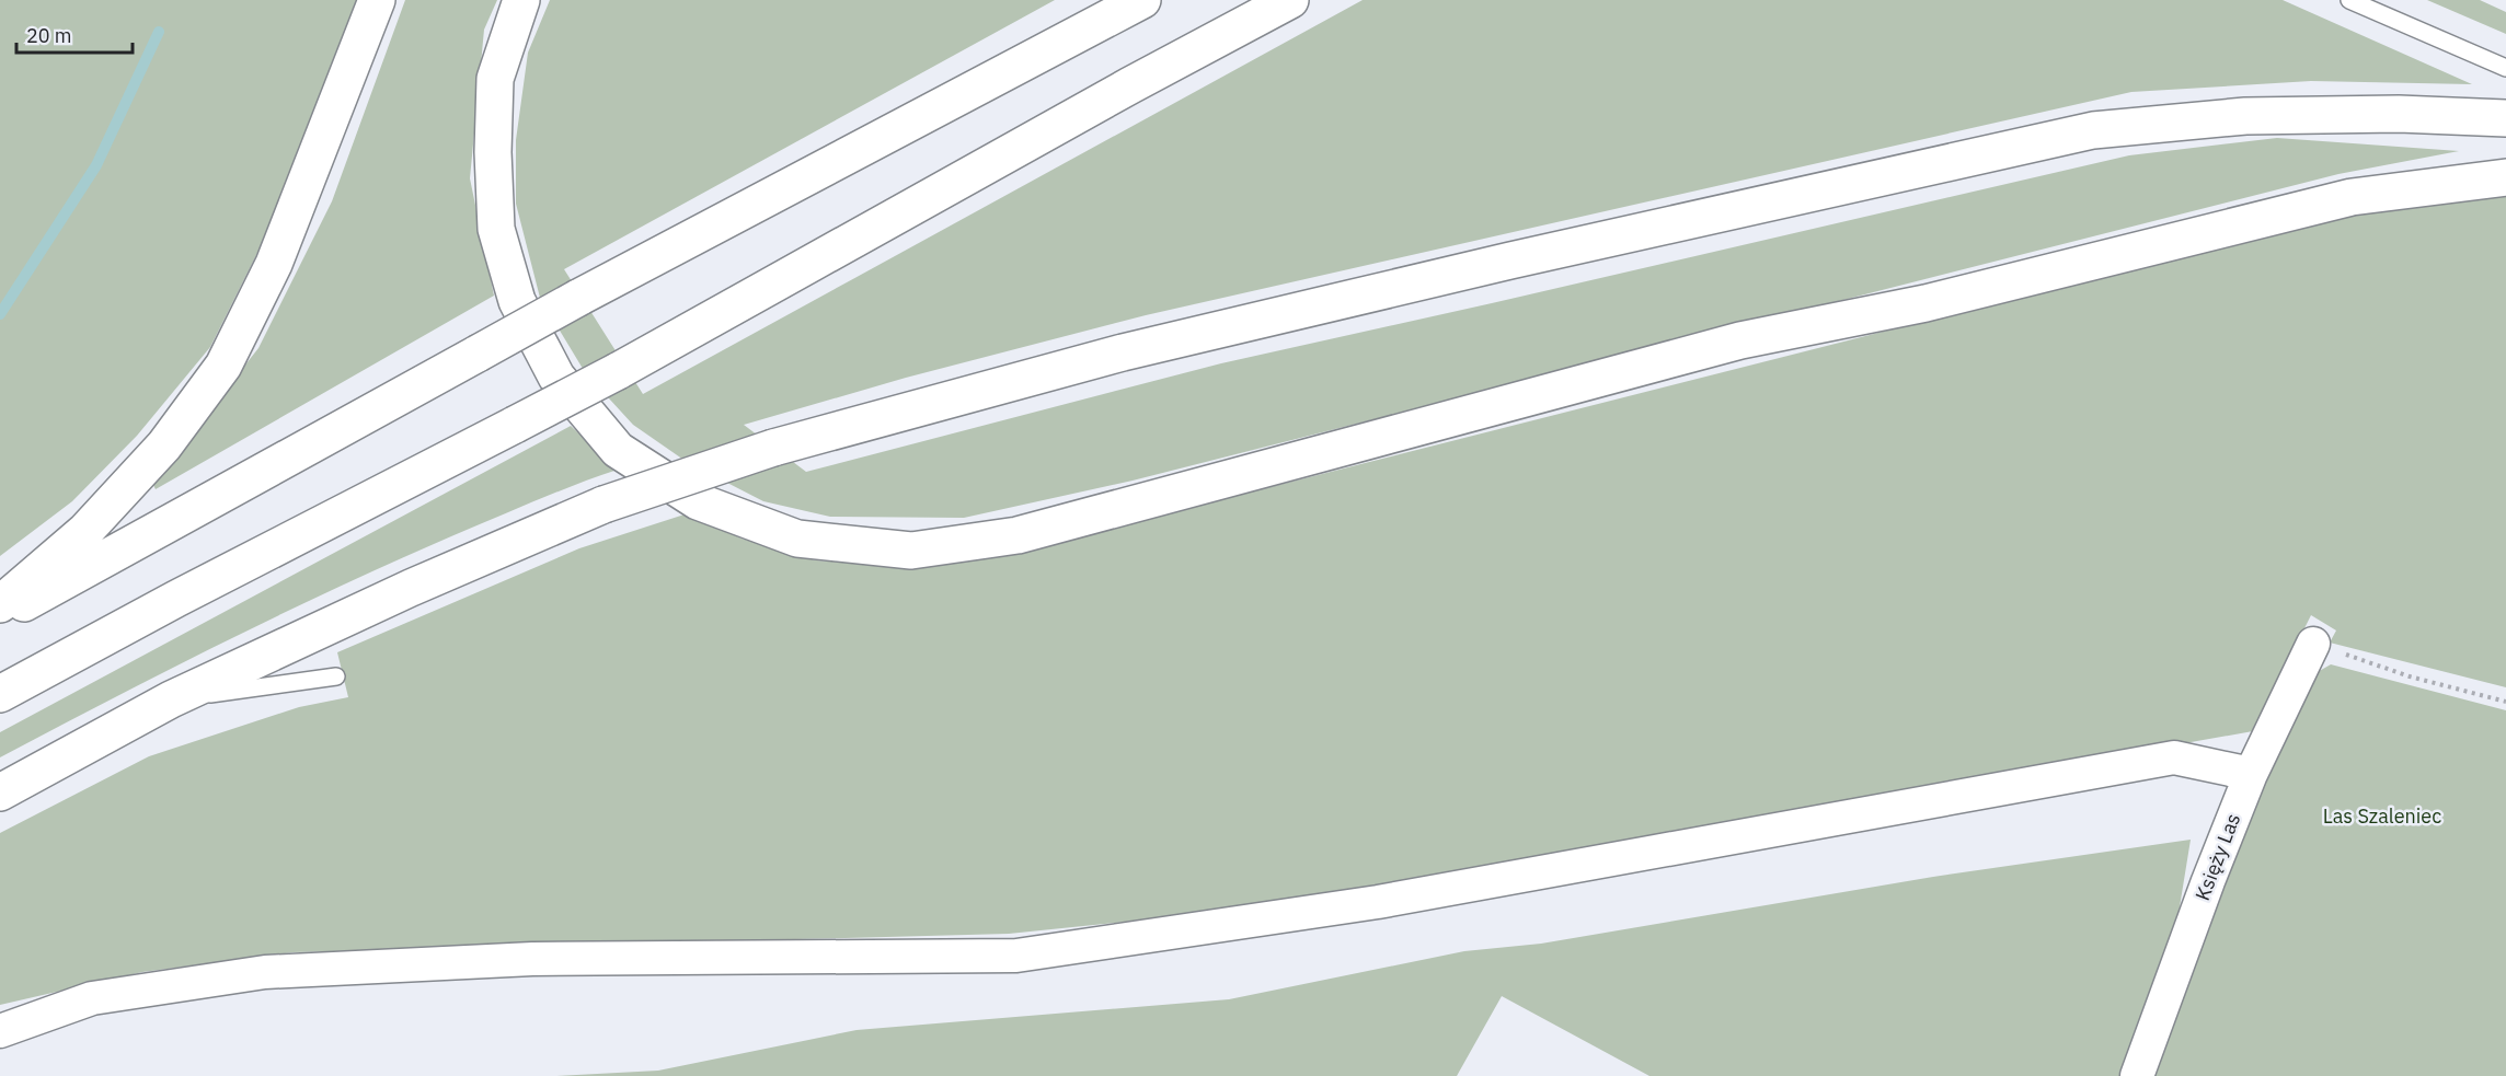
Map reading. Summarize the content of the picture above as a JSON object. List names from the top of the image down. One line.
{"streets":{"street":["Księży Las"]},"parks":["Las Szaleniec"],"scale_bar":"20 m"}
